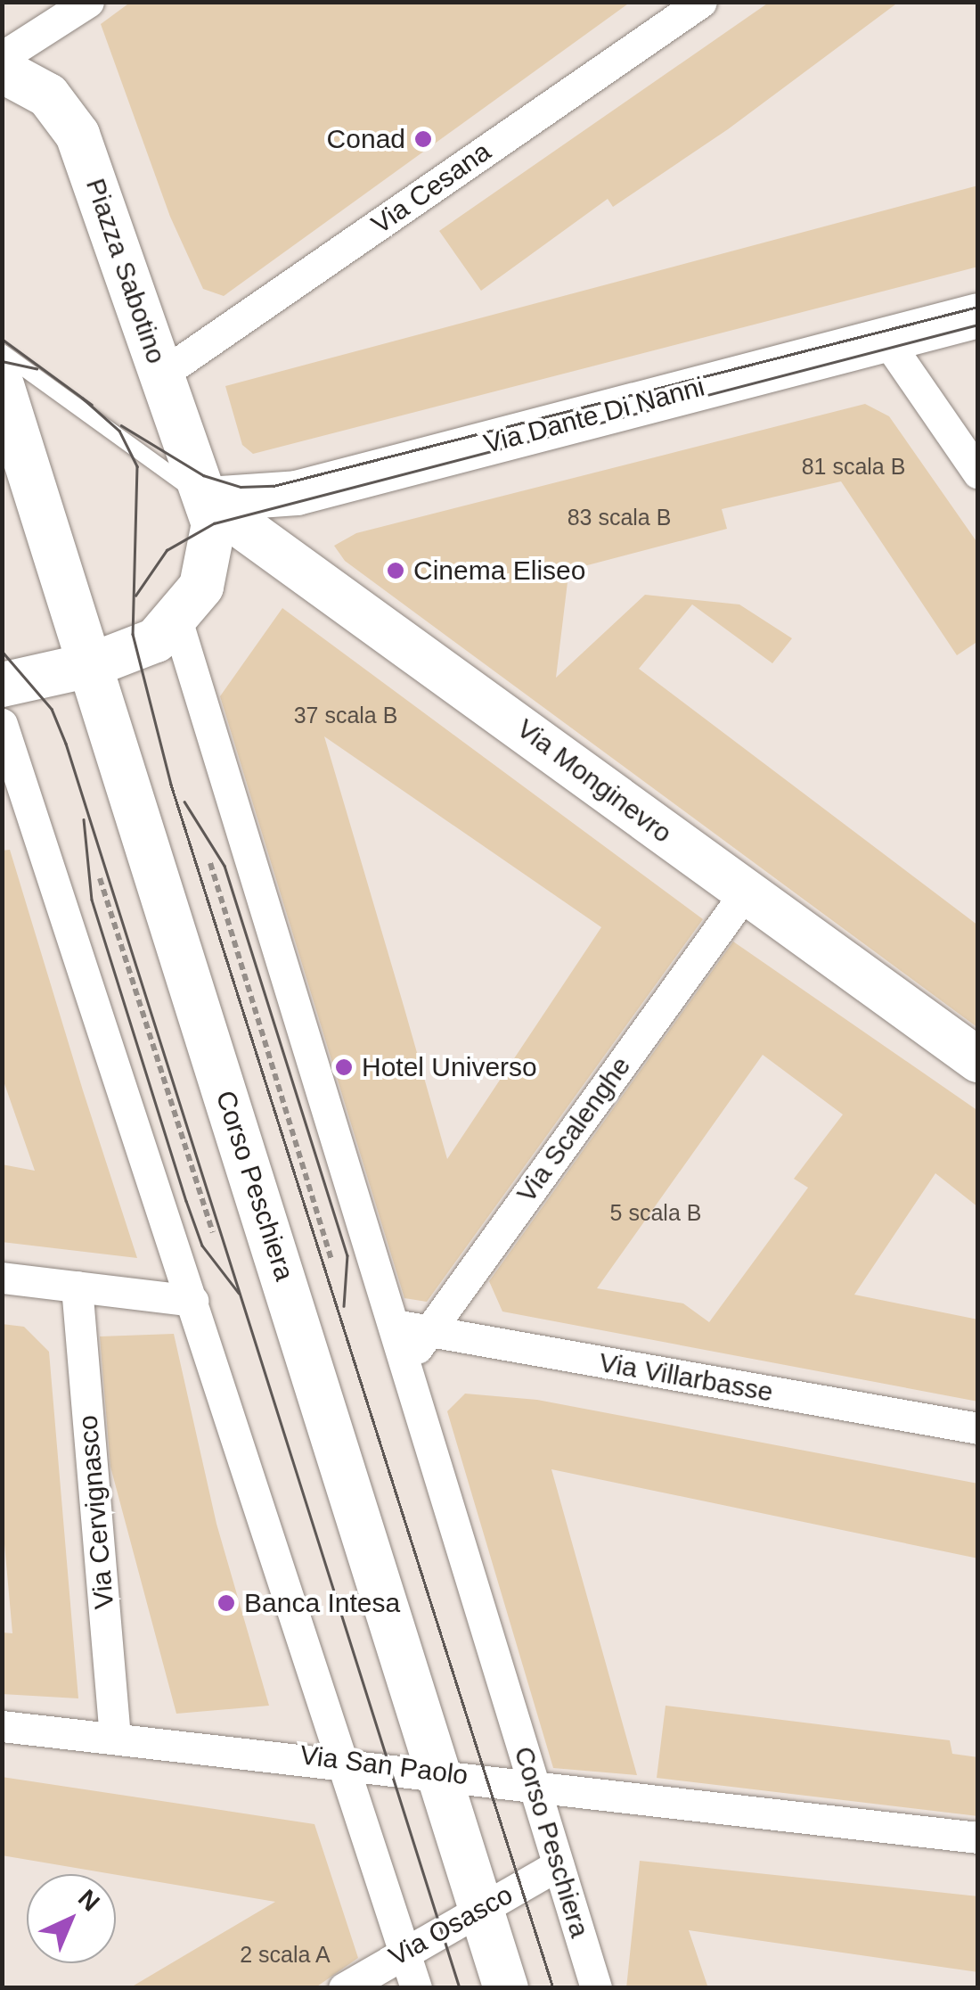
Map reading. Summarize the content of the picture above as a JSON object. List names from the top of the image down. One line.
{"streets":{"street":["Via Cesana","Piazza Sabotino","Via Dante Di Nanni","Via Monginevro","Via Scalenghe","Corso Peschiera","Via Villarbasse","Via Cervignasco","Via San Paolo","Via Osasco"]},"crossings":[["Via Cesana","Piazza Sabotino"],["Piazza Sabotino","Via Dante Di Nanni"],["Piazza Sabotino","Via Monginevro"],["Piazza Sabotino","Corso Peschiera"],["Via Dante Di Nanni","Via Monginevro"],["Via Monginevro","Via Scalenghe"],["Via Scalenghe","Corso Peschiera"],["Via Scalenghe","Via Villarbasse"],["Corso Peschiera","Via Villarbasse"],["Corso Peschiera","Via San Paolo"],["Corso Peschiera","Via Osasco"],["Via Cervignasco","Via San Paolo"]],"places":["Conad","Cinema Eliseo","Hotel Universo","Banca Intesa"],"house_numbers":["81 scala B","83 scala B","37 scala B","5 scala B","2 scala A"],"north":"top right"}
